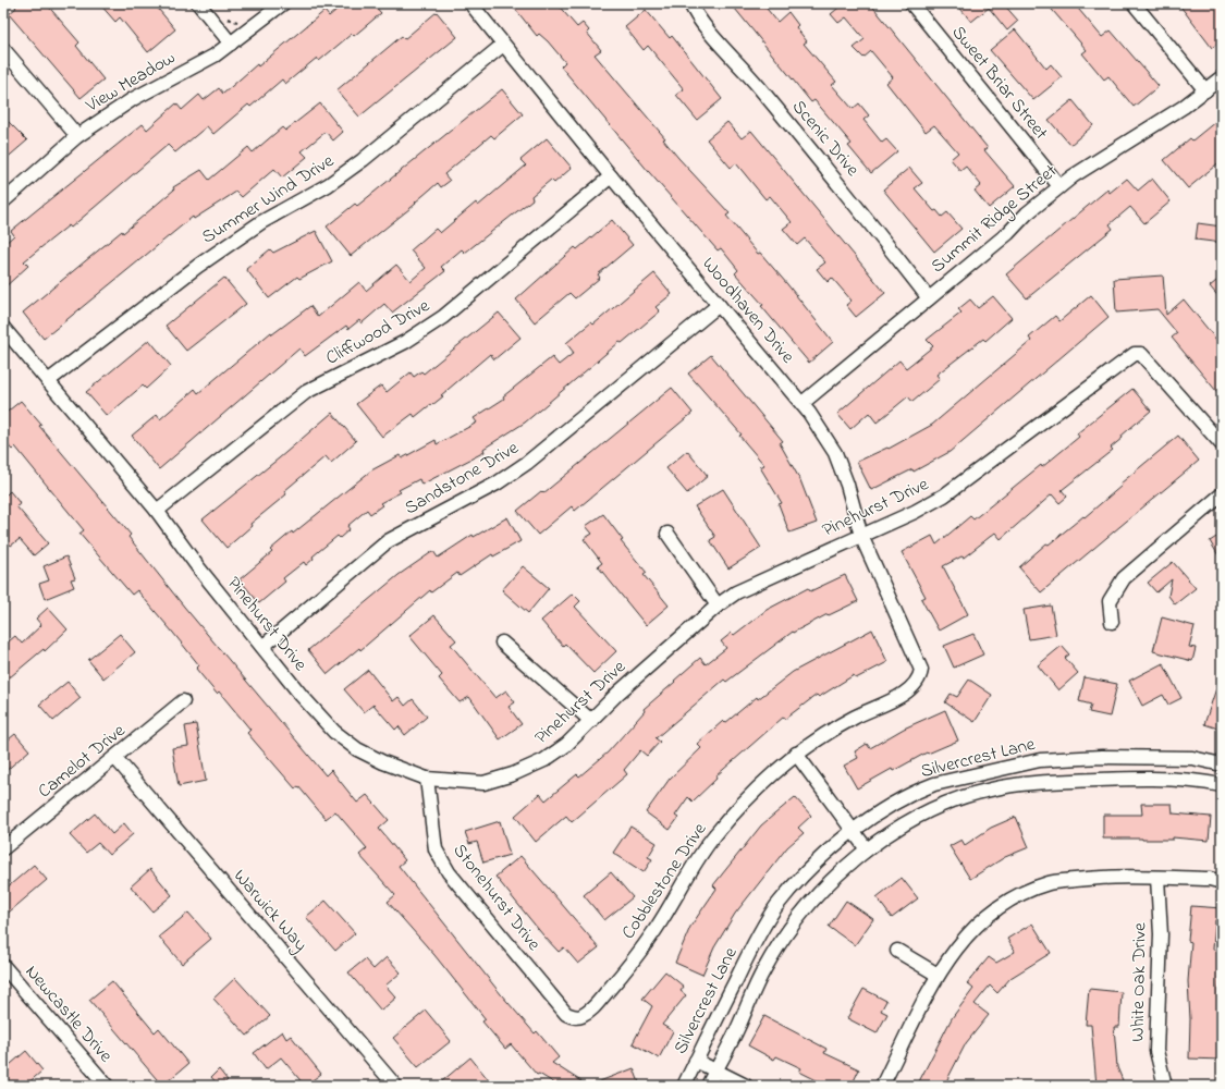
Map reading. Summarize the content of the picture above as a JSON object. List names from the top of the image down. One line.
{"streets":{"street":["View Meadow","Sweet Briar Street","Scenic Drive","Summer Wind Drive","Summit Ridge Street","Woodhaven Drive","Cliffwood Drive","Sandstone Drive","Pinehurst Drive","Silvercrest Lane","Camelot Drive","Cobblestone Drive","Stonehurst Drive","Warwick Way","White Oak Drive","Newcastle Drive"]},"crossings":[["Sweet Briar Street","Summit Ridge Street"],["Scenic Drive","Summit Ridge Street"],["Summer Wind Drive","Woodhaven Drive"],["Summer Wind Drive","Pinehurst Drive"],["Summit Ridge Street","Woodhaven Drive"],["Woodhaven Drive","Cliffwood Drive"],["Woodhaven Drive","Sandstone Drive"],["Woodhaven Drive","Pinehurst Drive"],["Woodhaven Drive","Cobblestone Drive"],["Cliffwood Drive","Pinehurst Drive"],["Sandstone Drive","Pinehurst Drive"],["Pinehurst Drive","Stonehurst Drive"],["Camelot Drive","Warwick Way"],["Cobblestone Drive","Stonehurst Drive"]]}
